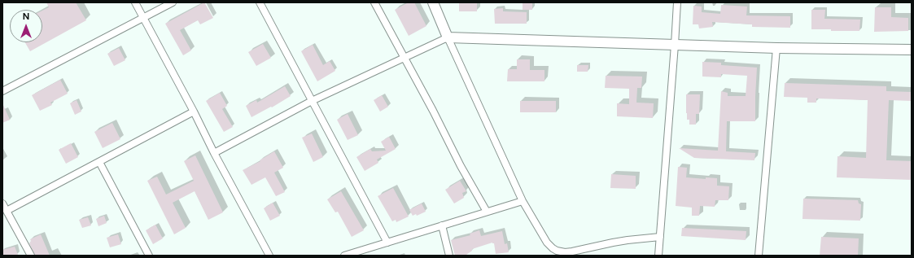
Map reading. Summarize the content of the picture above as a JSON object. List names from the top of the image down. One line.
{"north":"top"}
